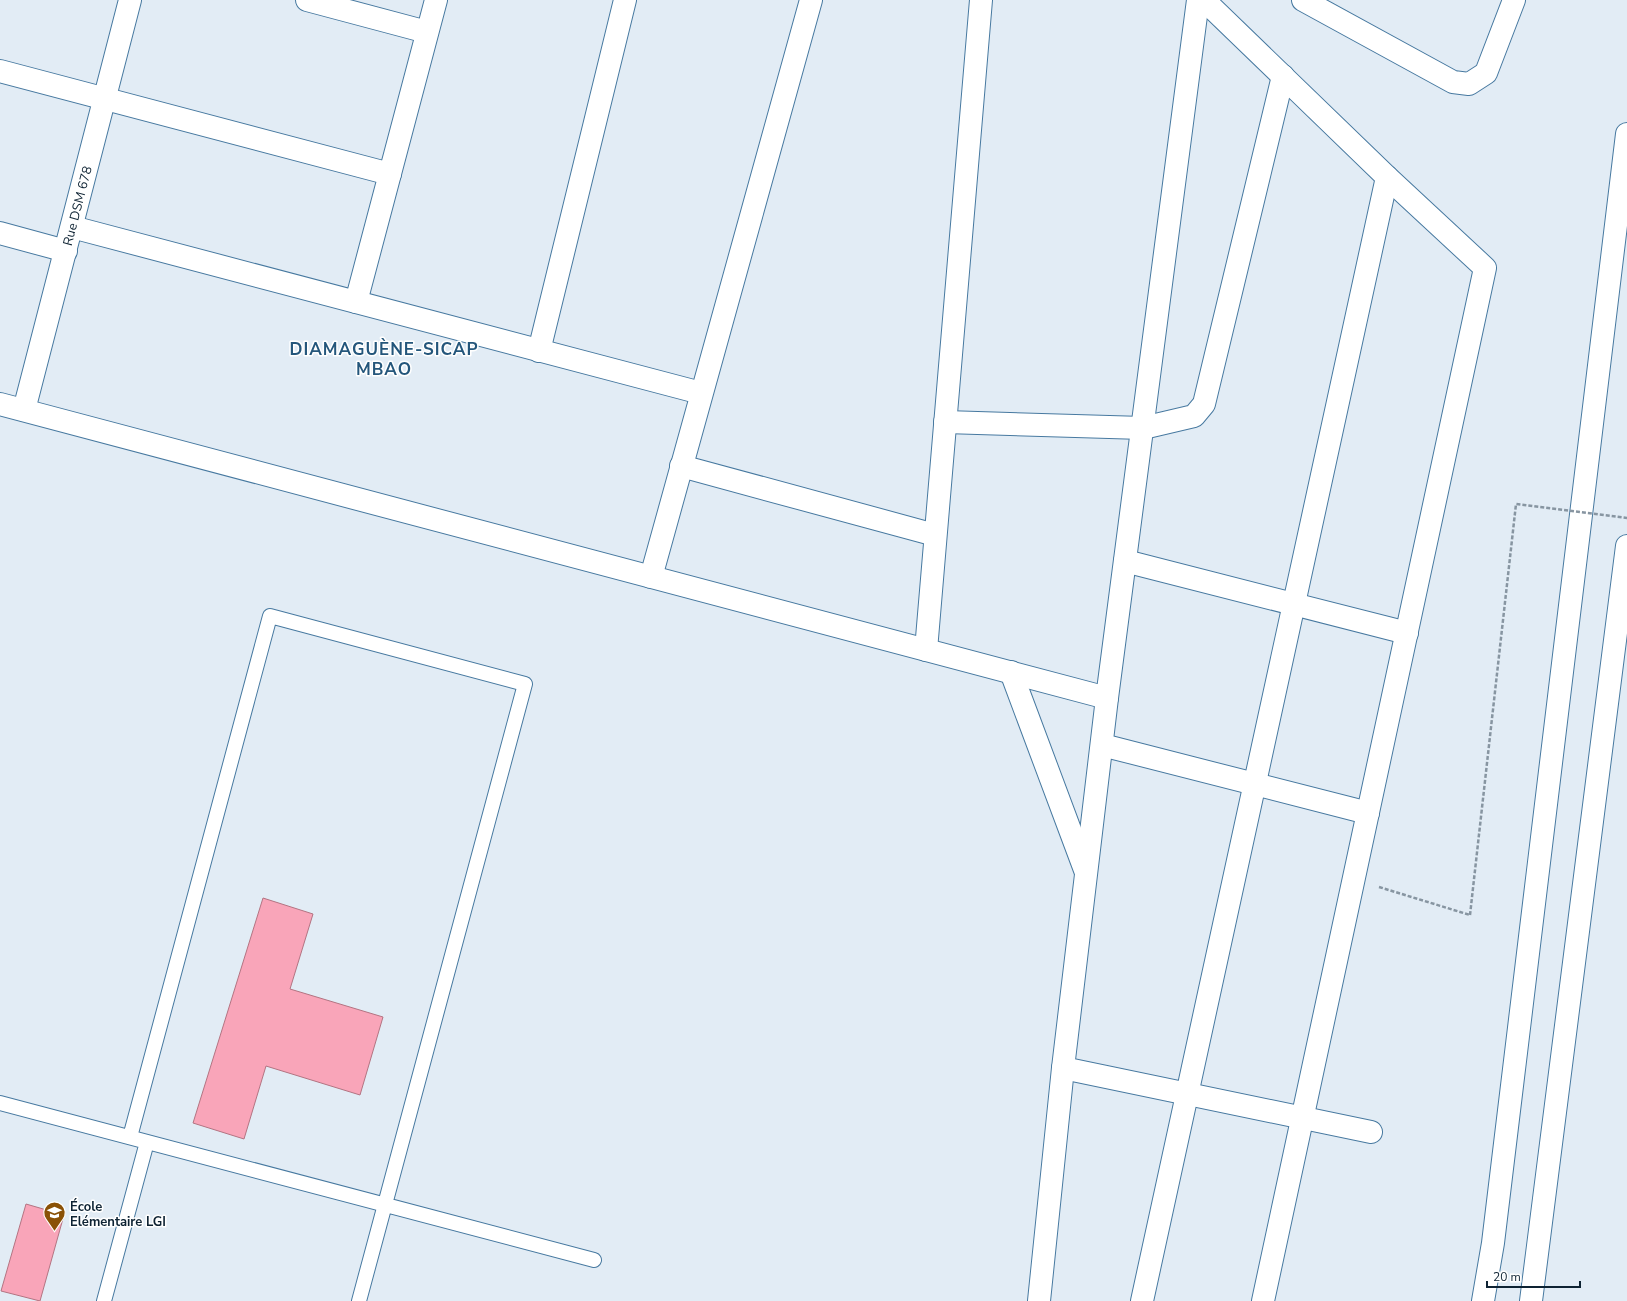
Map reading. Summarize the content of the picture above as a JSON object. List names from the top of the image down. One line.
{"streets":{"main road":["Rue DSM 678"]},"districts":["DIAMAGUÈNE-SICAP MBAO"],"places":{"school or university":["École Elémentaire LGI"]},"scale_bar":"20 m"}
